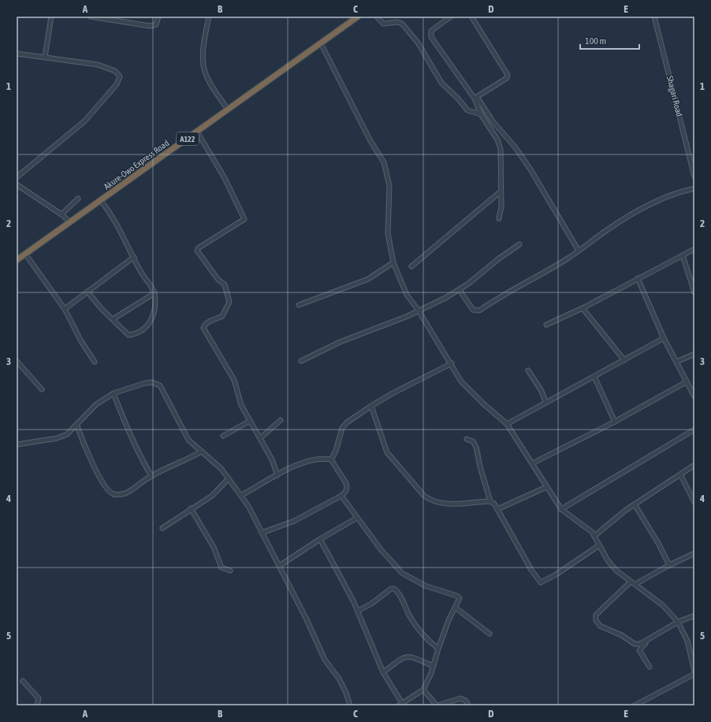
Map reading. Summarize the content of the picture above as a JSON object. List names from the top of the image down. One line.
{"streets":{"highway":["A122","Akure-Owo Express Road"],"street":["Shagari Road"]},"scale_bar":"100 m","grid":{"columns":["A","B","C","D","E"],"rows":["1","2","3","4","5"]}}
